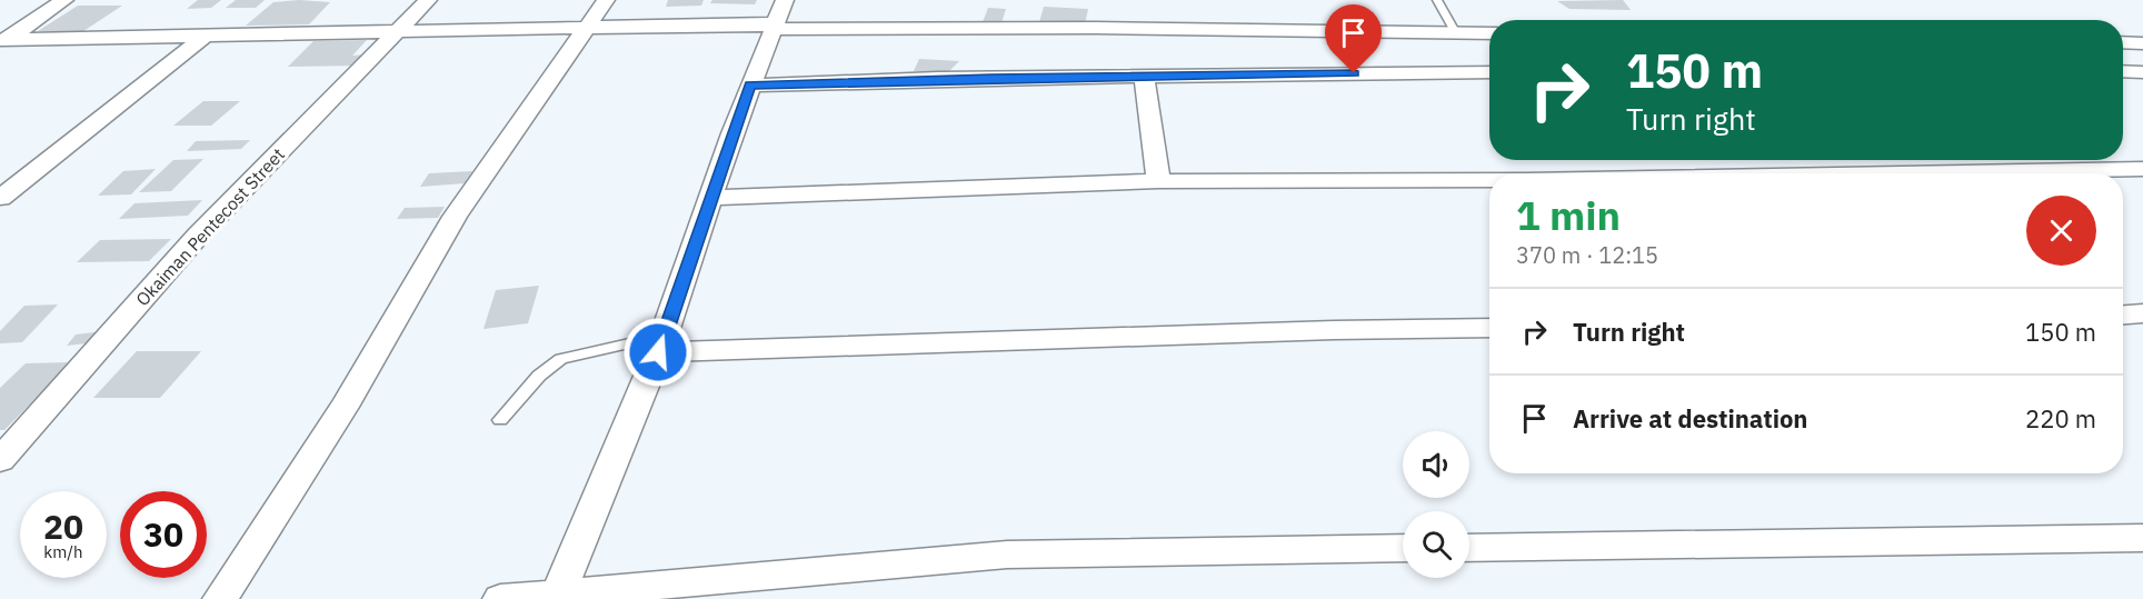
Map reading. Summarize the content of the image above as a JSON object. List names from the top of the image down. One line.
{"streets":{"street":["Okaiman Pentecost Street"]},"page":{"turn":["150 m","Turn right"],"heading":["1 min","370 m · 12:15"],"list":[{"name":"Turn right","value":"150 m"},{"name":"Arrive at destination","value":"220 m"}],"speed":"20 km/h","limit":"30"}}
